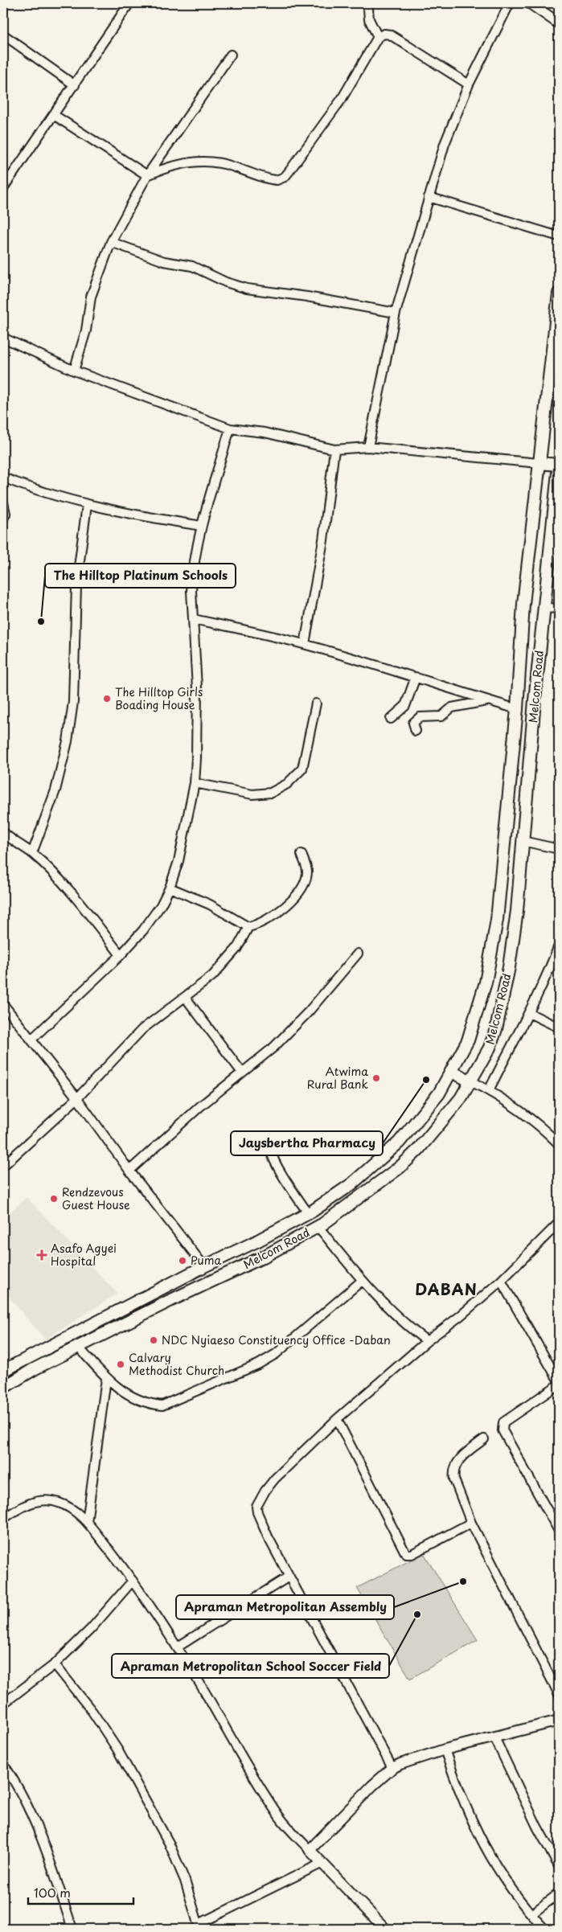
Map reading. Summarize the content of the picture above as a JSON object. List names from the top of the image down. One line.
{"streets":{"main road":["Melcom Road"]},"districts":["DABAN"],"places":{"other":["The Hilltop Platinum Schools","The Hilltop Girls Boading House","Atwima Rural Bank","Jaysbertha Pharmacy","Rendzevous Guest House","Puma","NDC Nyiaeso Constituency Office -Daban","Calvary Methodist Church","Apraman Metropolitan Assembly","Apraman Metropolitan School Soccer Field"],"health":["Asafo Agyei Hospital"]},"scale_bar":"100 m"}
